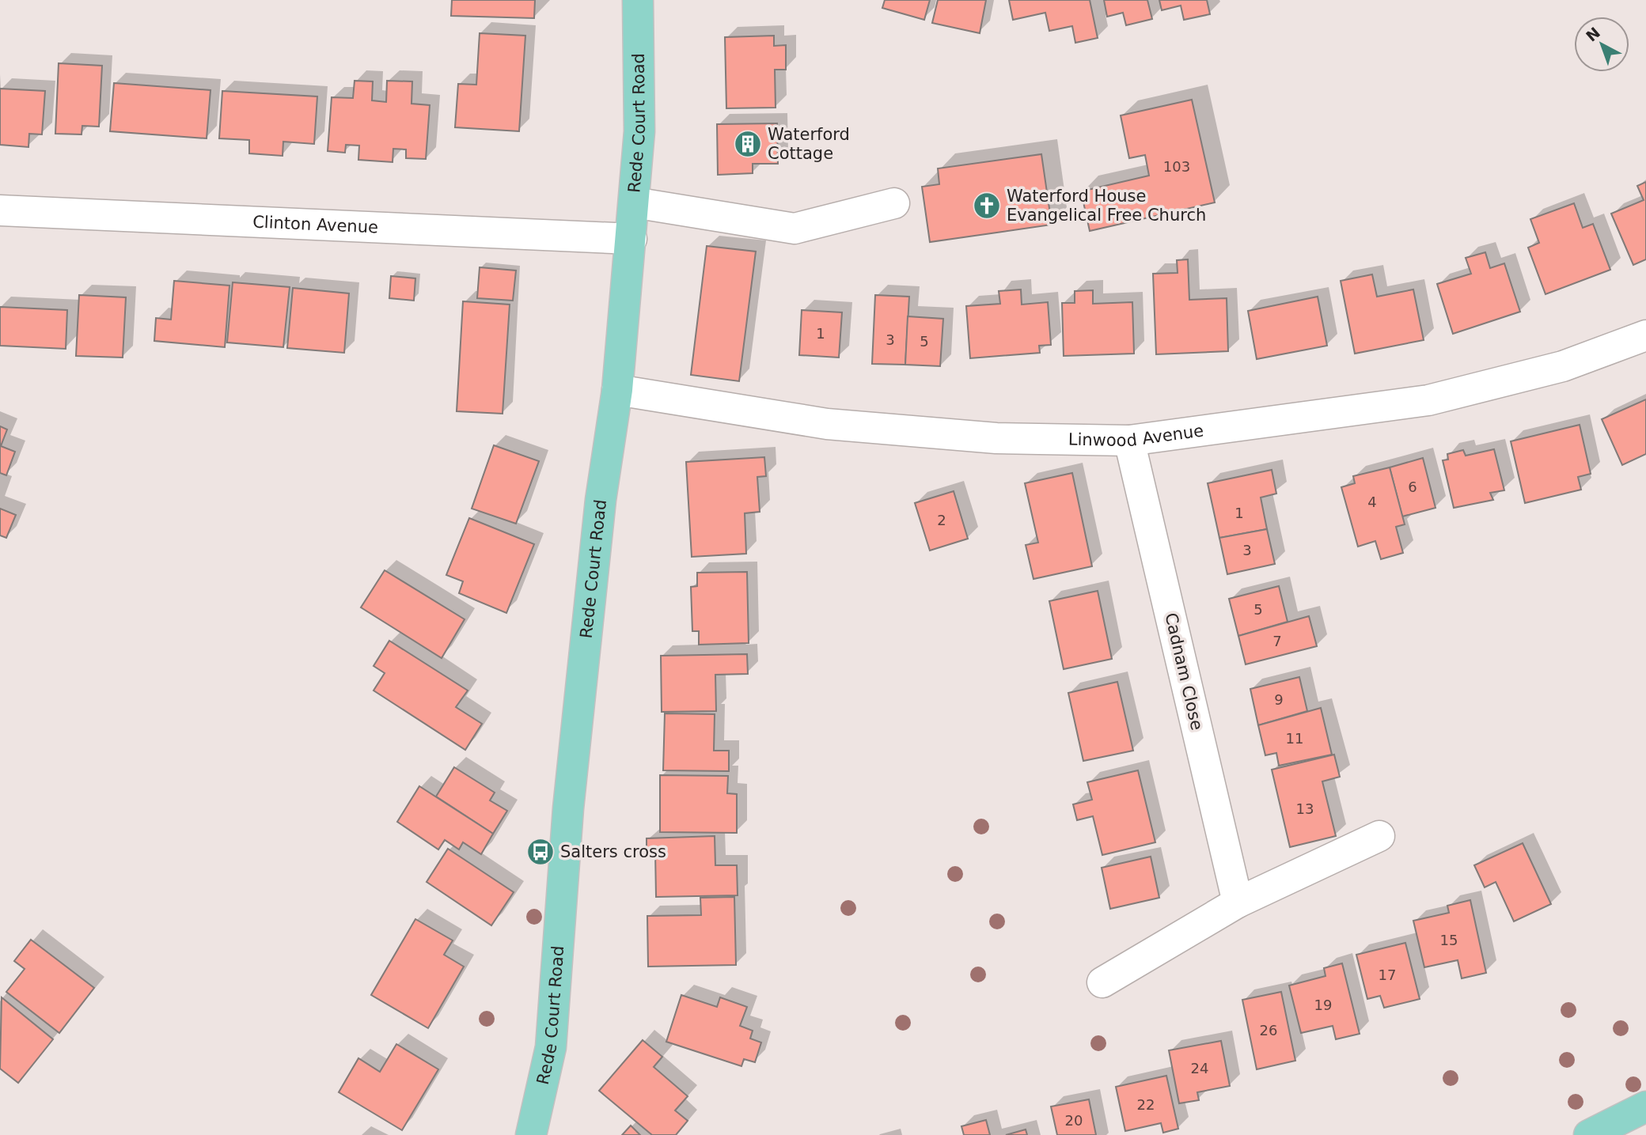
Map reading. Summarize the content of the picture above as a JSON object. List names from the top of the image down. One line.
{"streets":{"main road":["Rede Court Road"],"street":["Clinton Avenue","Linwood Avenue","Cadnam Close"]},"crossings":[["Rede Court Road","Clinton Avenue"],["Rede Court Road","Linwood Avenue"],["Linwood Avenue","Cadnam Close"]],"places":{"building":["Waterford Cottage"],"church":["Waterford House Evangelical Free Church"],"bus stop":["Salters cross"]},"house_numbers":["103","1","3","5","6","4","1","2","3","5","7","9","11","13","15","17","19","26","24","22","20"],"north":"top left"}
